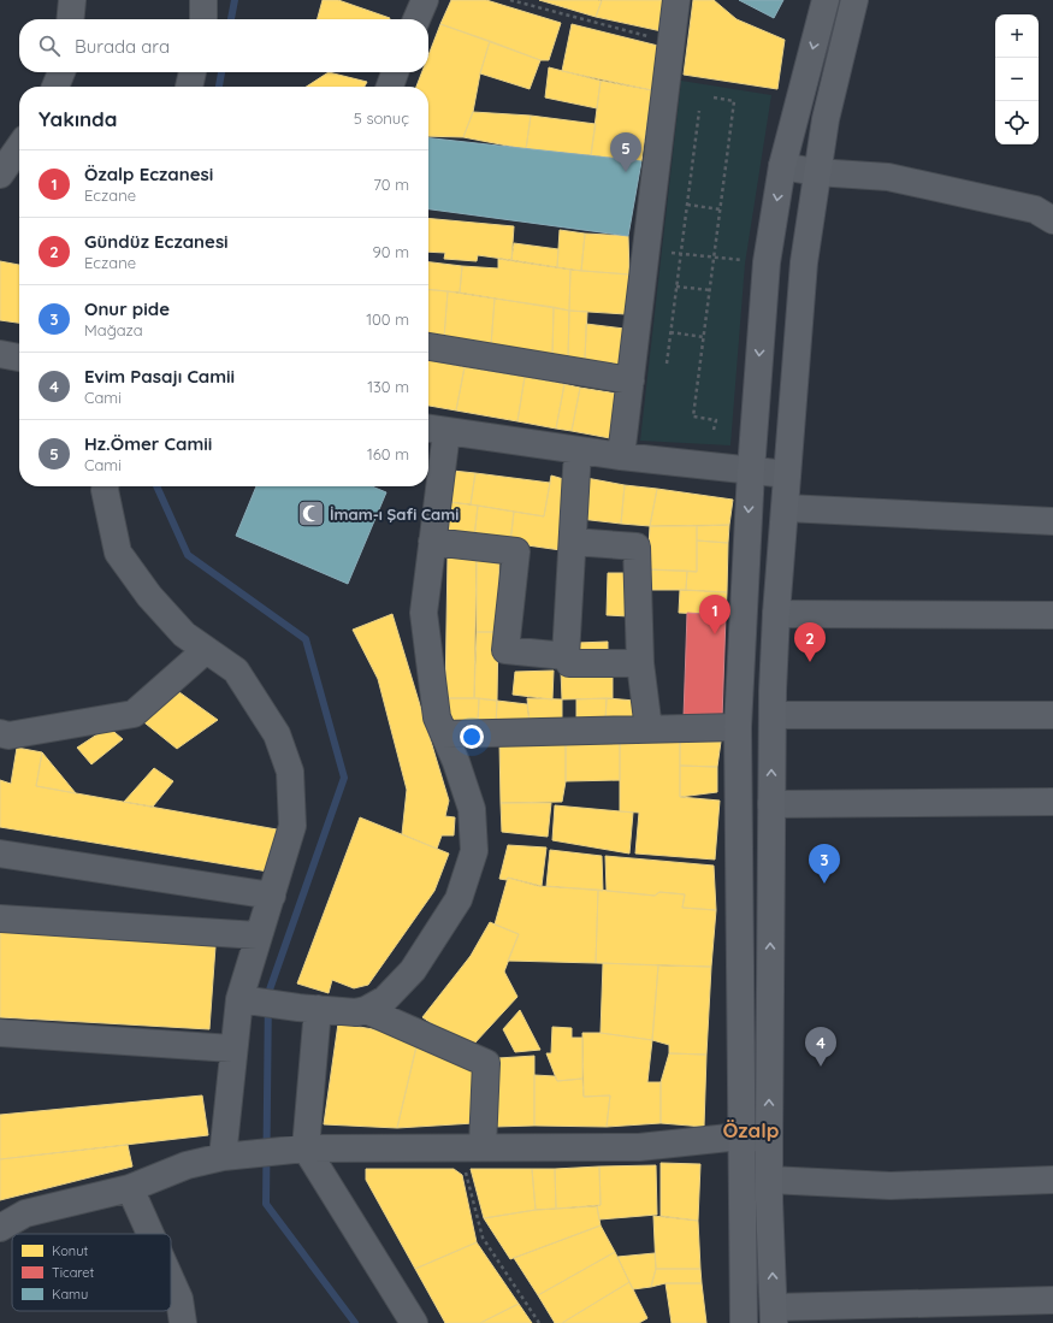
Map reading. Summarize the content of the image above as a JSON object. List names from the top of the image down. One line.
{"districts":["Özalp"],"places":{"mosque":["İmam-ı Şafi Cami"]},"legend":["Konut","Ticaret","Kamu"],"page":{"map_buttons":["+","−"],"search":"Burada ara","heading":["Yakında","5 sonuç"],"pins":["5","1","2","3","4"],"list":[{"mark":"1","name":"Özalp Eczanesi","note":"Eczane","value":"70 m"},{"mark":"2","name":"Gündüz Eczanesi","note":"Eczane","value":"90 m"},{"mark":"3","name":"Onur pide","note":"Mağaza","value":"100 m"},{"mark":"4","name":"Evim Pasajı Camii","note":"Cami","value":"130 m"},{"mark":"5","name":"Hz.Ömer Camii","note":"Cami","value":"160 m"}]}}
